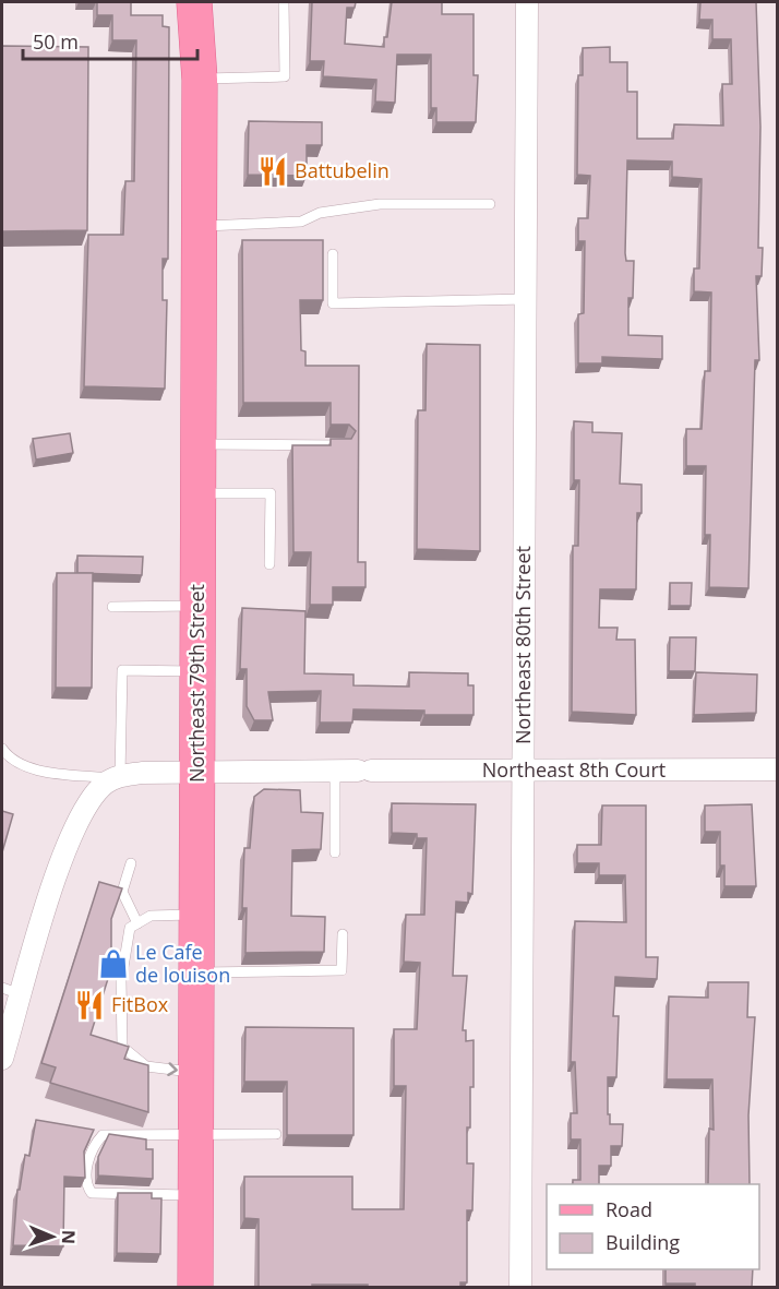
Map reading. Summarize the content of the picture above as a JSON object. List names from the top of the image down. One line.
{"streets":{"main road":["Northeast 79th Street"],"street":["Northeast 80th Street","Northeast 8th Court"]},"crossings":[["Northeast 80th Street","Northeast 8th Court"],["Northeast 79th Street","Northeast 8th Court"]],"places":{"restaurant":["Battubelin","FitBox"],"shop":["Le Cafe de louison"]},"legend":["Road","Building"],"scale_bar":"50 m","north":"right"}
